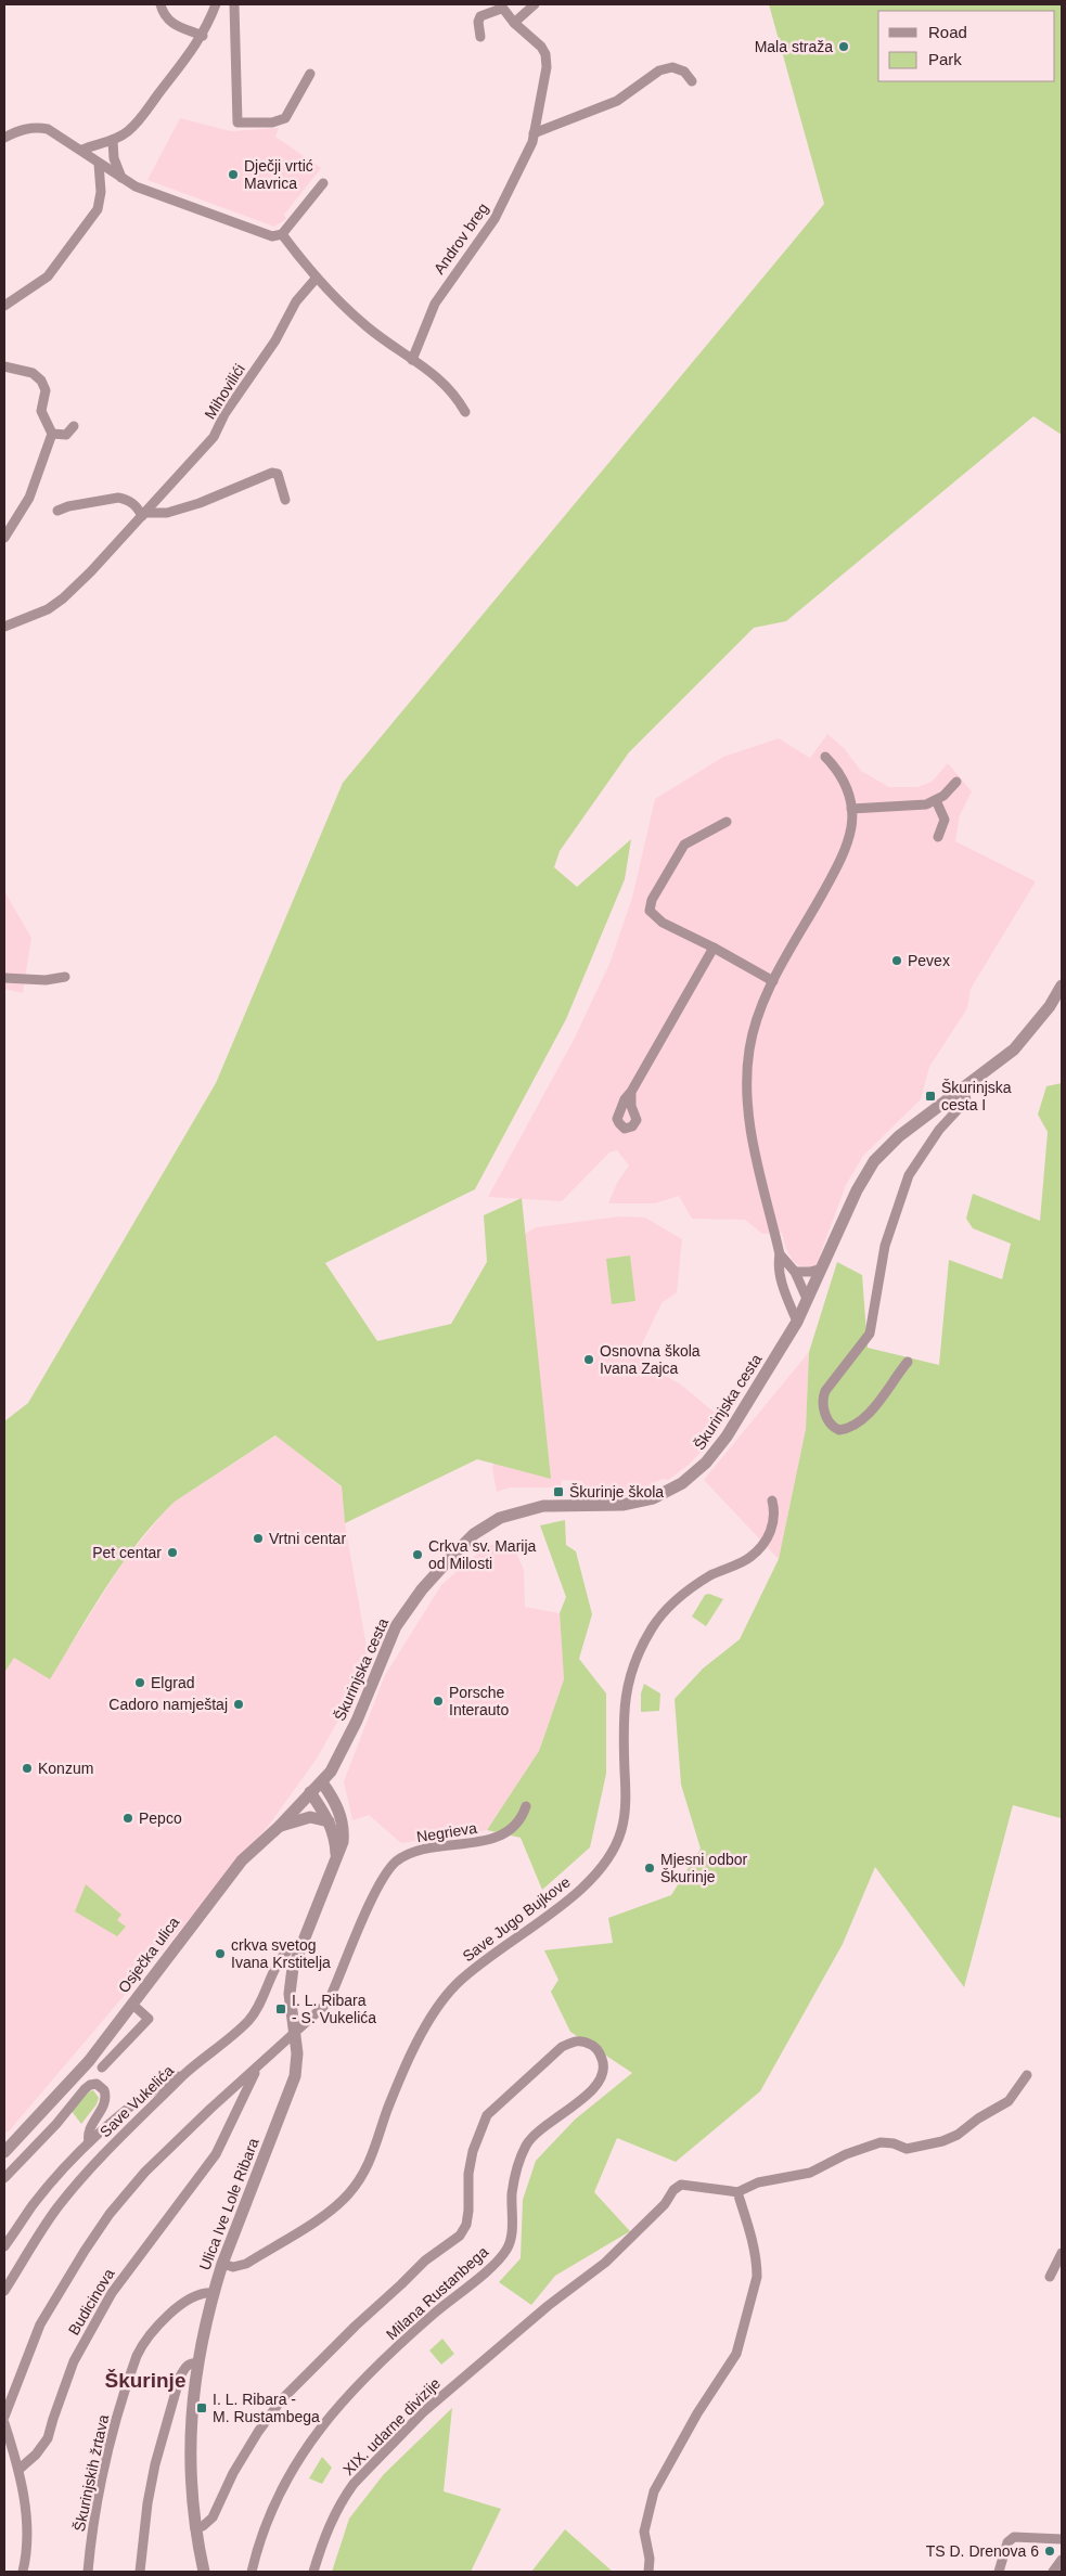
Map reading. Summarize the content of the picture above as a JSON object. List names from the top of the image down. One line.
{"streets":{"street":["Androv breg","Mihovilići","Škurinjska cesta","Negrieva","Save Jugo Bujkove","Osječka ulica","Save Vukelića","Ulica Ive Lole Ribara","Milana Rustanbega","Budicinova","XIX. udarne divizije","Škurinjskih žrtava"]},"crossings":[["Škurinjska cesta","Osječka ulica"],["Škurinjska cesta","Ulica Ive Lole Ribara"],["Negrieva","Ulica Ive Lole Ribara"],["Negrieva","Budicinova"],["Save Jugo Bujkove","Ulica Ive Lole Ribara"],["Osječka ulica","Ulica Ive Lole Ribara"],["Save Vukelića","Ulica Ive Lole Ribara"],["Ulica Ive Lole Ribara","Milana Rustanbega"],["Ulica Ive Lole Ribara","Škurinjskih žrtava"]],"districts":["Škurinje"],"places":{"other":["Mala straža","Dječji vrtić Mavrica","Pevex","Osnovna škola Ivana Zajca","Vrtni centar","Pet centar","Crkva sv. Marija od Milosti","Elgrad","Porsche Interauto","Cadoro namještaj","Konzum","Pepco","Mjesni odbor Škurinje","crkva svetog Ivana Krstitelja","TS D. Drenova 6"],"transit":["Škurinjska cesta I","Škurinje škola","I. L. Ribara - S. Vukelića","I. L. Ribara - M. Rustambega"]},"legend":["Road","Park"]}
